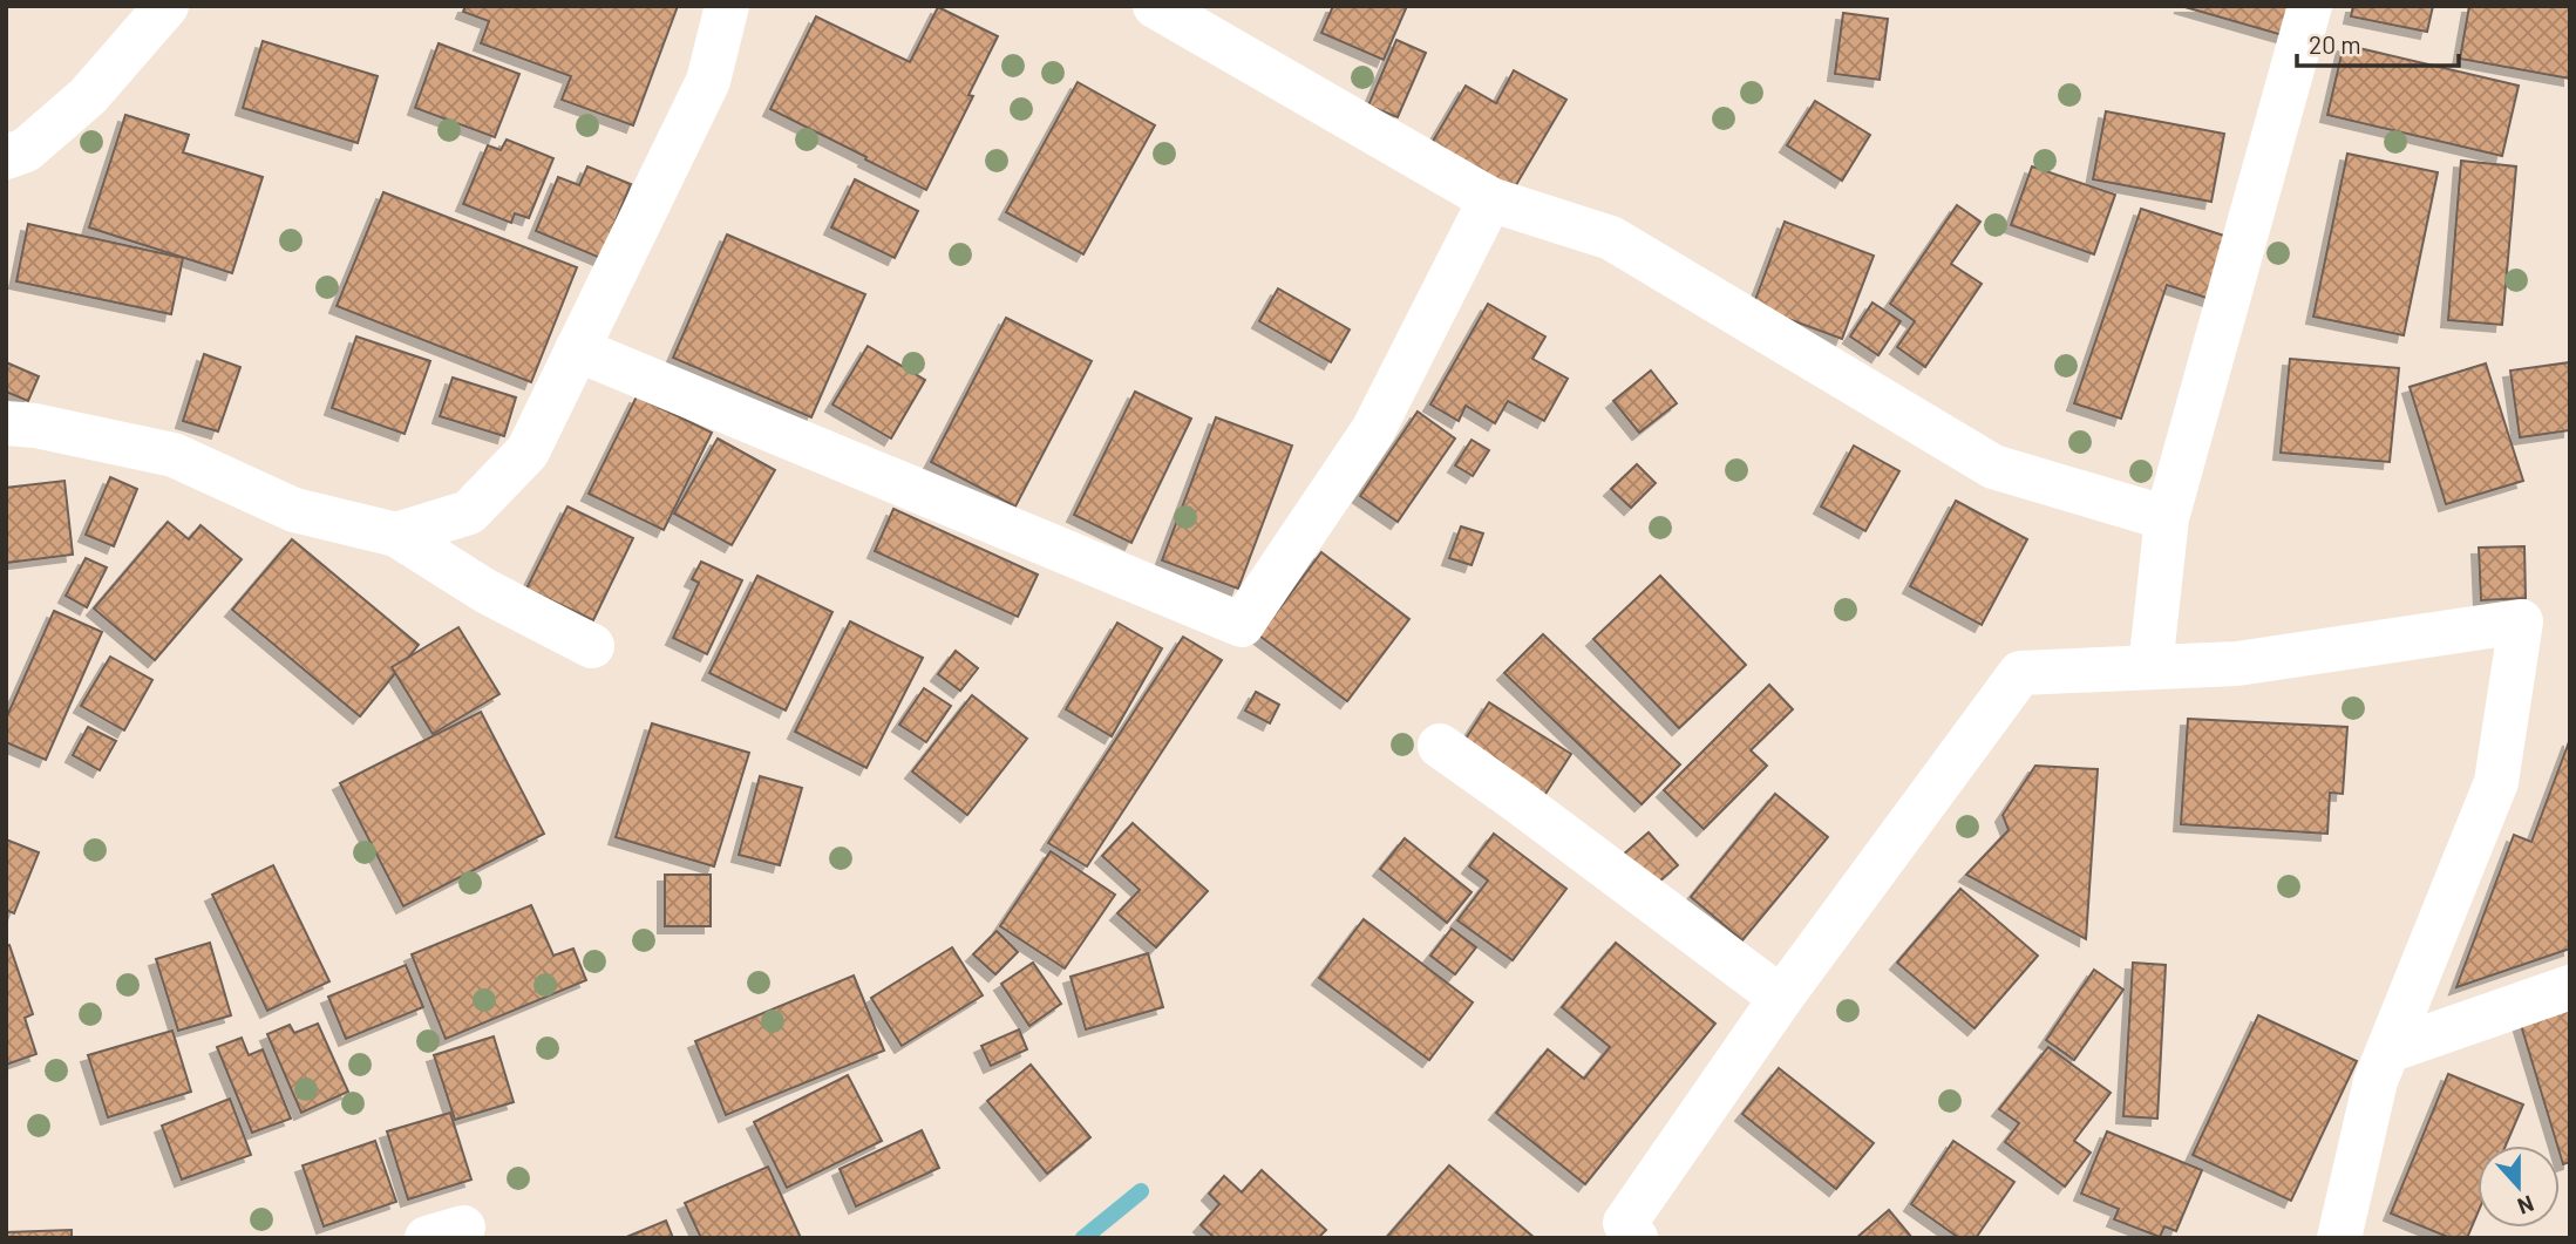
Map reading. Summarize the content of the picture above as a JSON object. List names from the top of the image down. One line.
{"scale_bar":"20 m","north":"bottom"}
